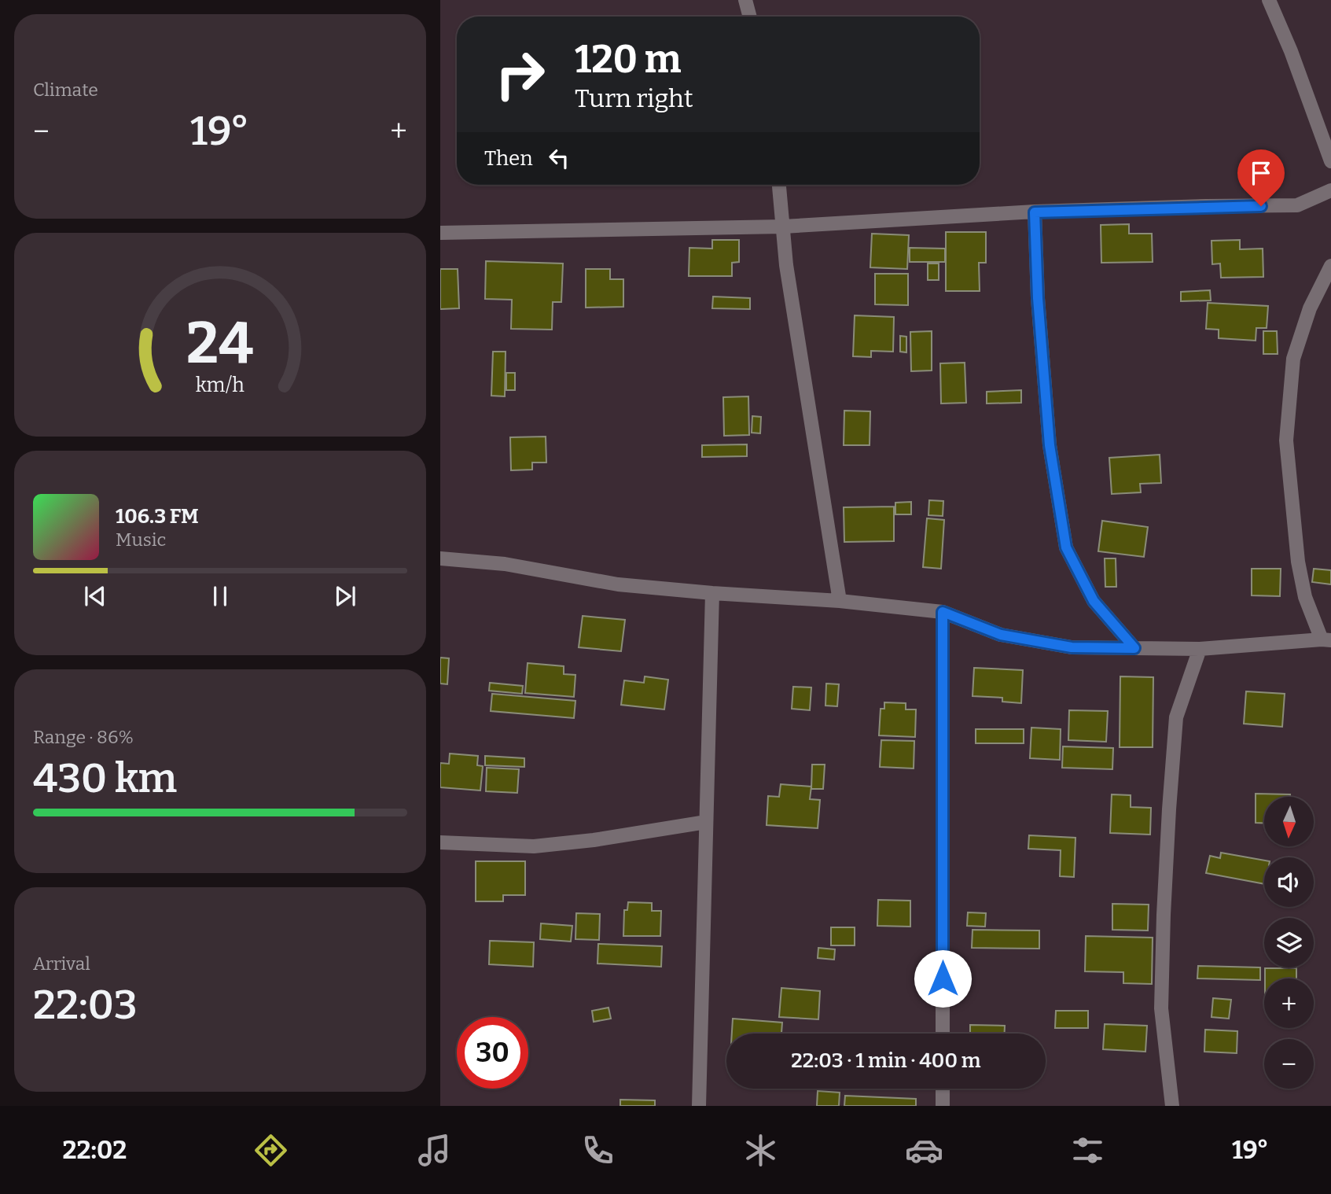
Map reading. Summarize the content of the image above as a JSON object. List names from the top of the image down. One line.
{"north":"bottom","page":{"tile":["Climate",["Range · 86%","430 km"],["Arrival","22:03"]],"turn":["120 m","Turn right"],"heat":["−","19°","+"],"then":"Then","song":["106.3 FM","Music"],"map_buttons":["+","−"],"limit":"30","trip":"22:03 · 1 min · 400 m","tabs":["22:02","19°"],"gauge":["24","km/h"]}}
